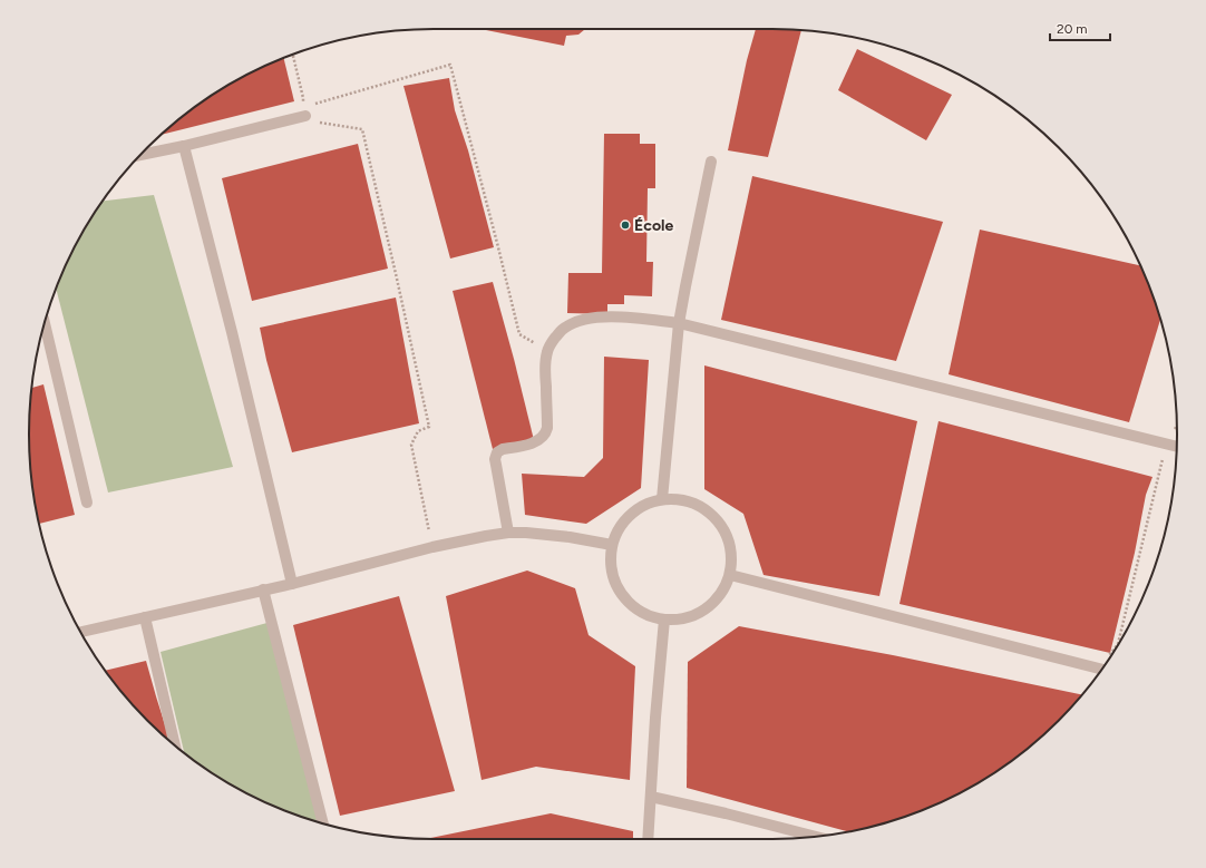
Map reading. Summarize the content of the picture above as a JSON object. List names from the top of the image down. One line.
{"places":["École"],"scale_bar":"20 m"}
